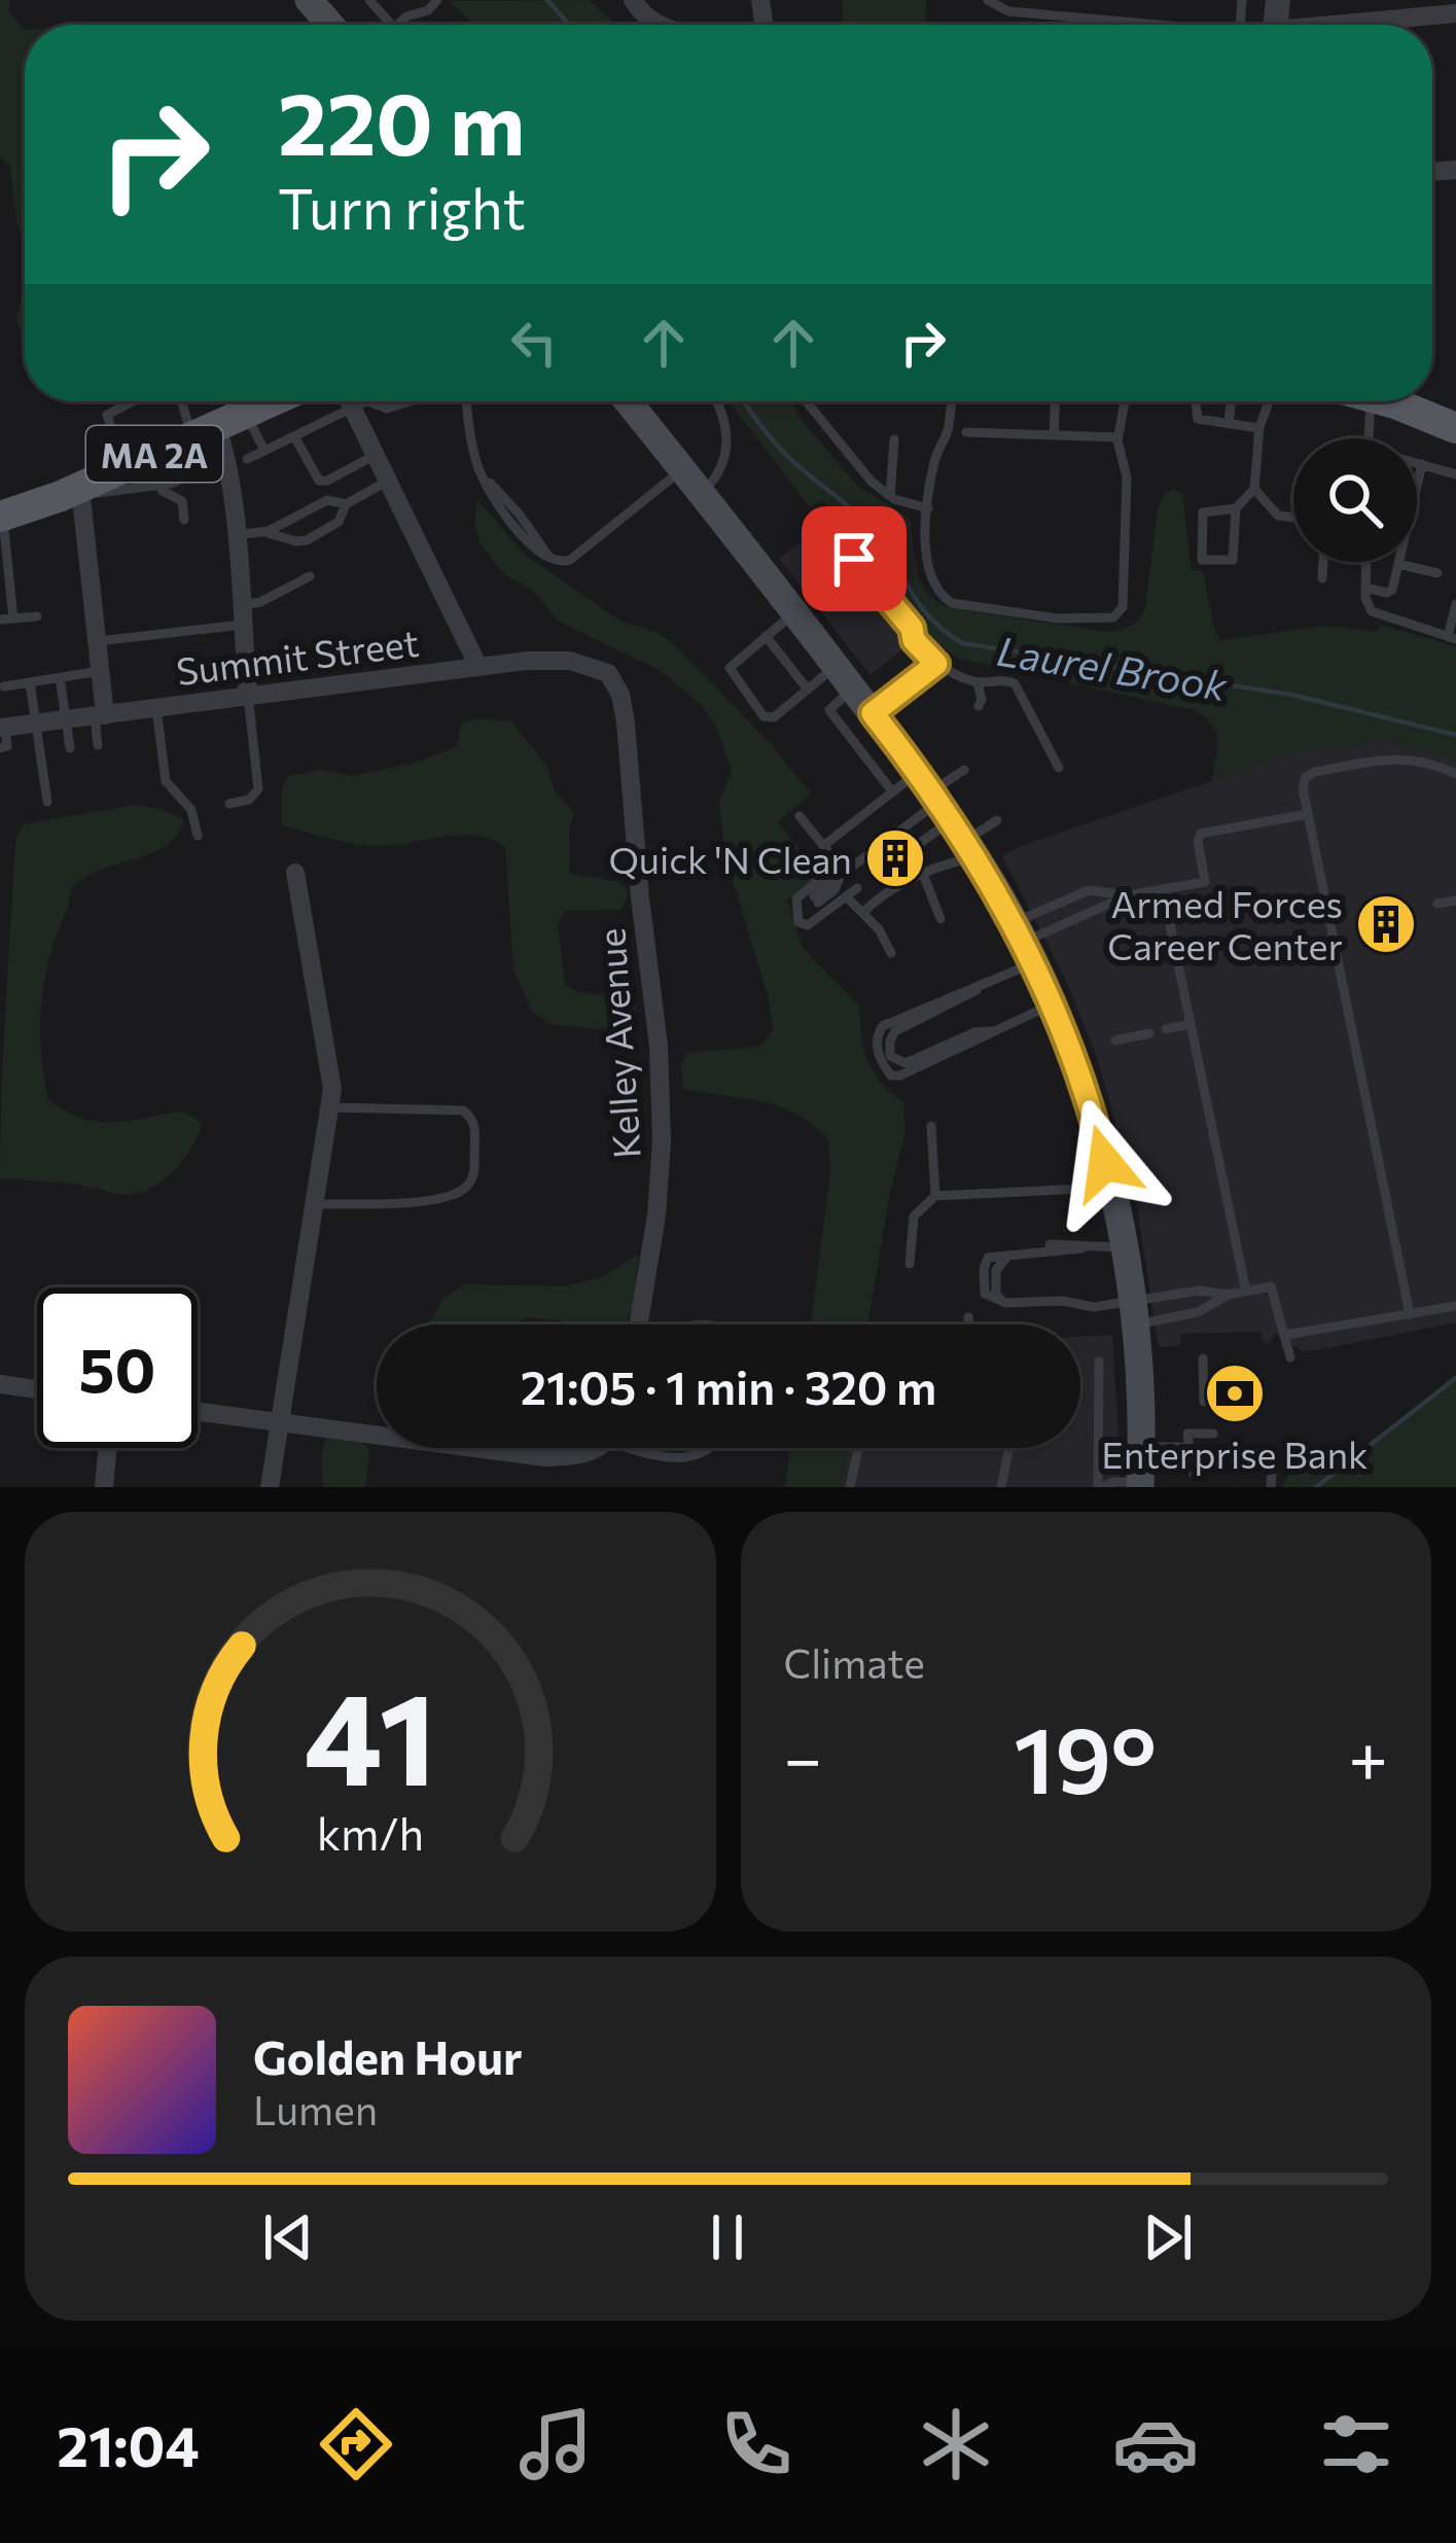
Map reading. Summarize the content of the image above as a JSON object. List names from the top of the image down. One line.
{"streets":{"main road":["MA 2A"],"street":["Summit Street","Kelley Avenue"]},"crossings":[["Summit Street","Kelley Avenue"]],"water":["Laurel Brook"],"places":{"building":["Quick 'N Clean","Armed Forces Career Center"],"bank":["Enterprise Bank"]},"page":{"turn":["220 m","Turn right"],"limit":"50","trip":"21:05 · 1 min · 320 m","tile":"Climate","heat":["−","19°","+"],"song":["Golden Hour","Lumen"],"tabs":"21:04","gauge":["41","km/h"]}}
